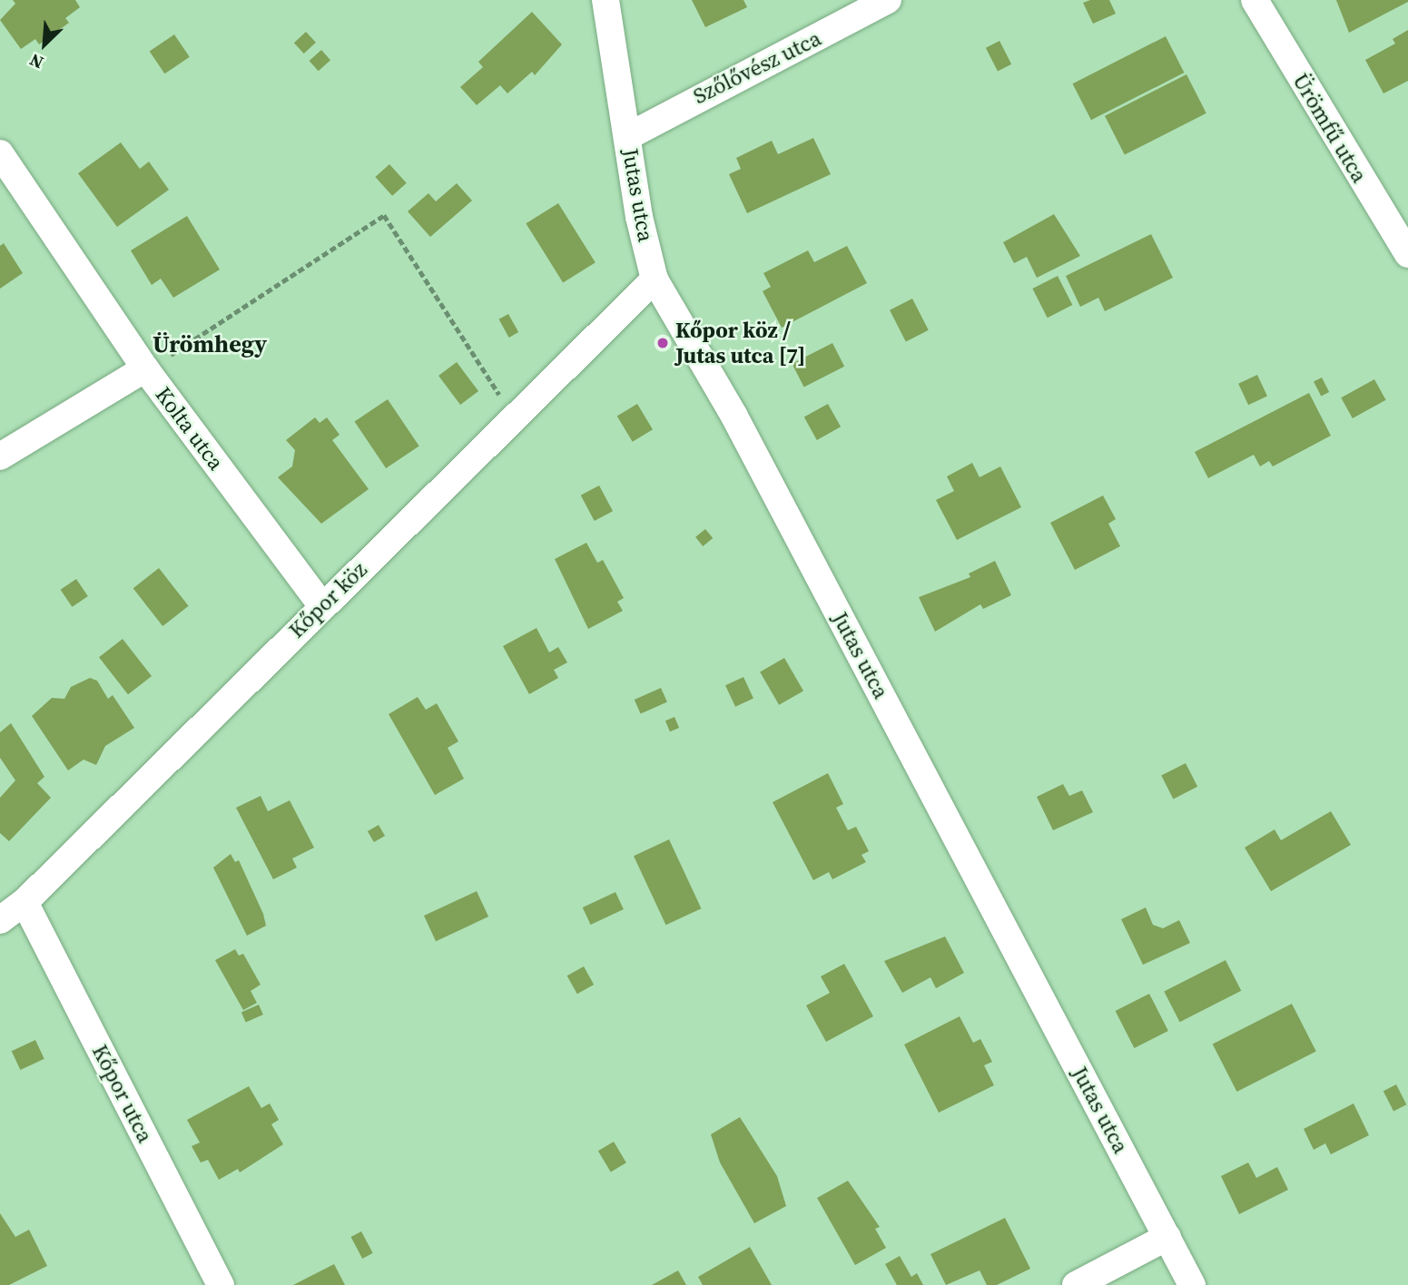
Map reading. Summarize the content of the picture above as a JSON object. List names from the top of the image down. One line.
{"streets":{"street":["Szőlővész utca","Ürömfű utca","Jutas utca","Kolta utca","Kőpor köz","Kőpor utca"]},"crossings":[["Szőlővész utca","Jutas utca"],["Jutas utca","Kőpor köz"],["Kolta utca","Kőpor köz"],["Kőpor köz","Kőpor utca"]],"districts":["Ürömhegy"],"places":["Kőpor köz / Jutas utca [7]"],"north":"bottom left"}
